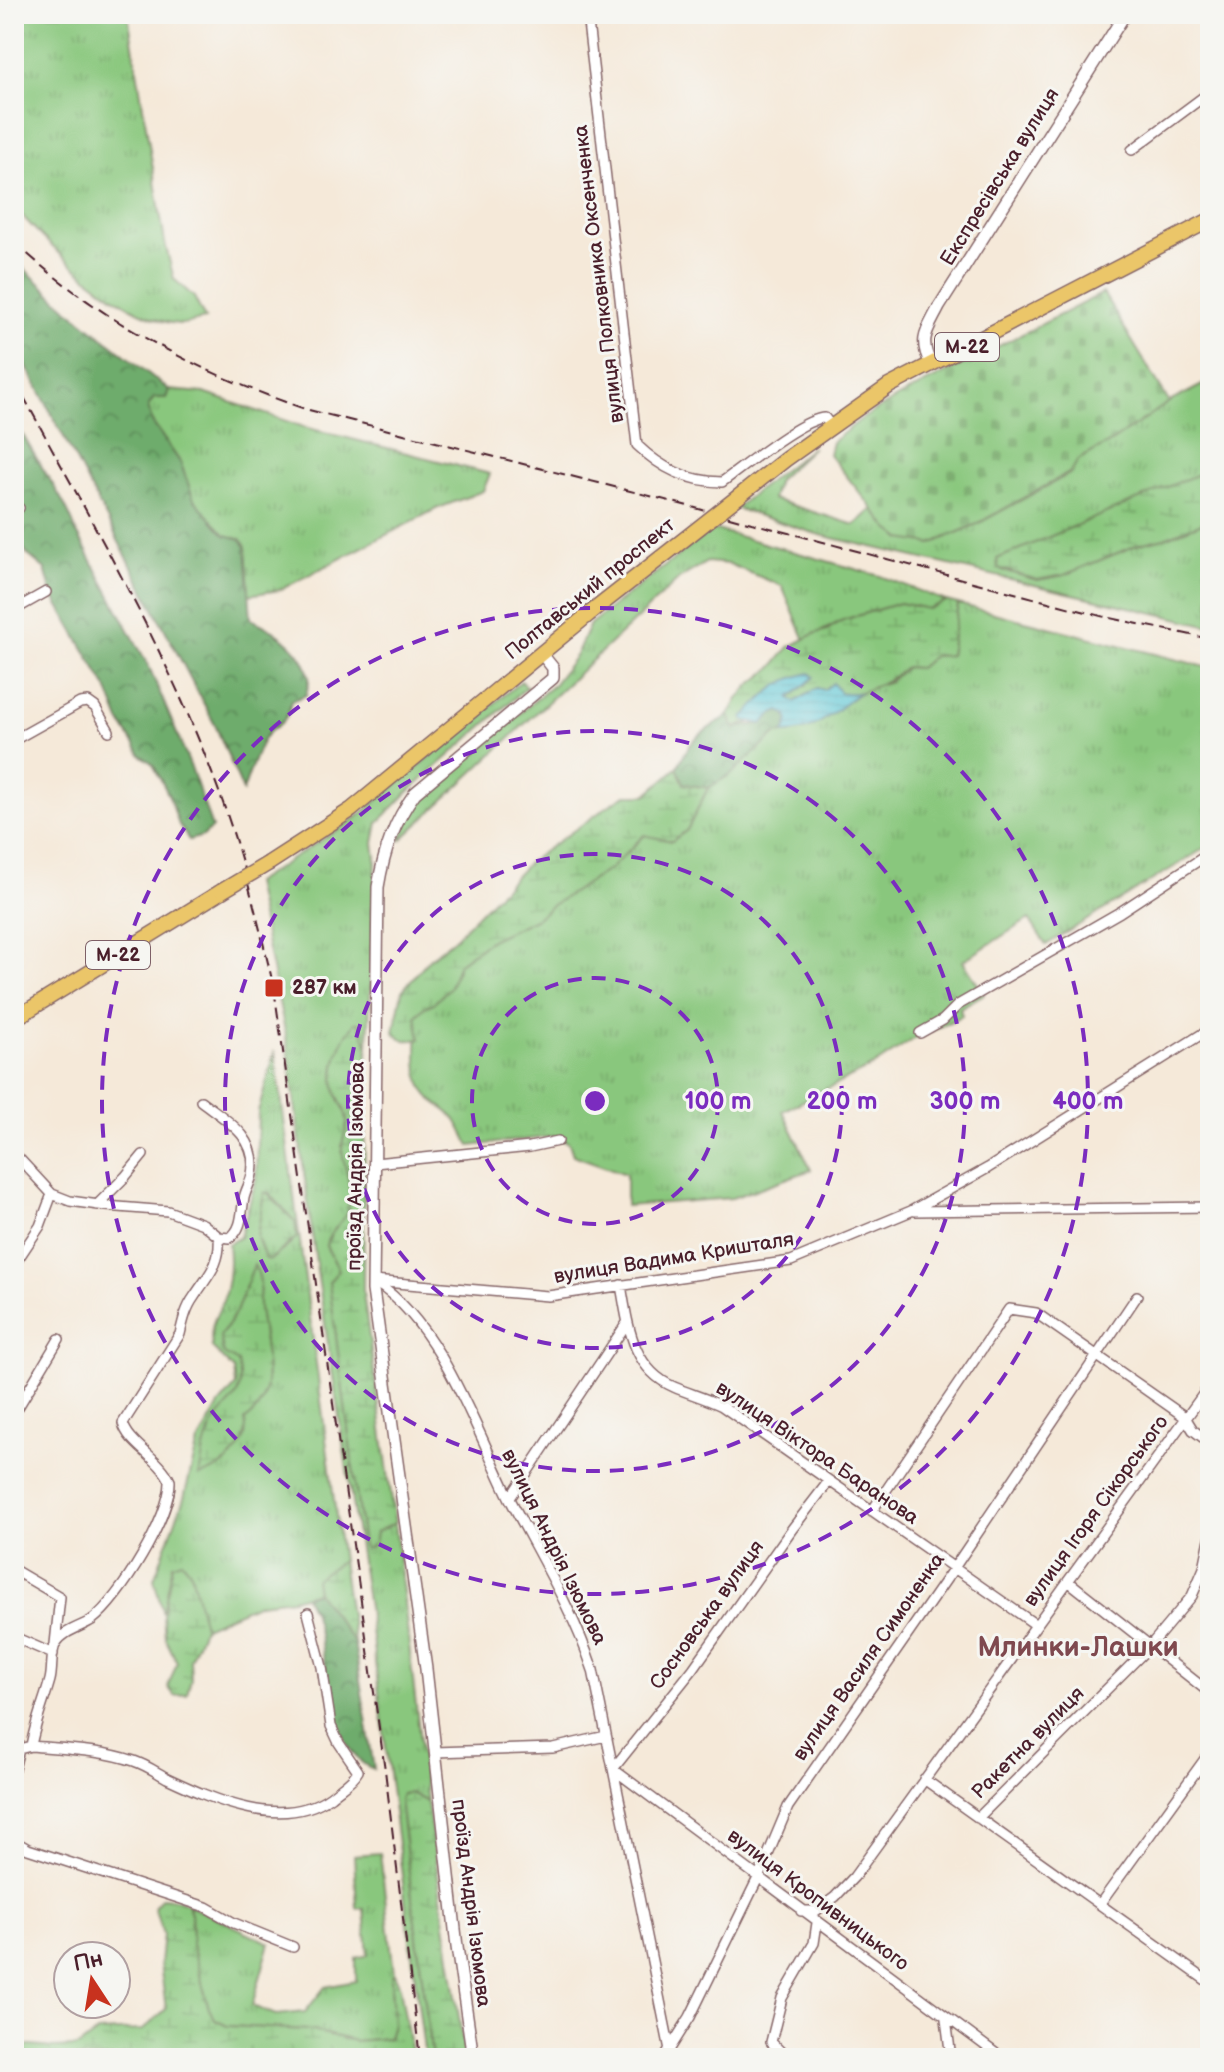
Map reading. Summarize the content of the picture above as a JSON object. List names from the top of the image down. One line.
{"streets":{"highway":["М-22","Полтавський проспект"],"street":["Експресівська вулиця","вулиця Полковника Оксенченка","проїзд Андрія Ізюмова","вулиця Вадима Кришталя","вулиця Віктора Баранова","вулиця Ігоря Сікорського","вулиця Андрія Ізюмова","Сосновська вулиця","вулиця Василя Симоненка","Ракетна вулиця","вулиця Кропивницького"]},"crossings":[["Експресівська вулиця","Полтавський проспект"],["вулиця Полковника Оксенченка","Полтавський проспект"],["Полтавський проспект","проїзд Андрія Ізюмова"],["проїзд Андрія Ізюмова","вулиця Вадима Кришталя"],["проїзд Андрія Ізюмова","вулиця Андрія Ізюмова"],["вулиця Вадима Кришталя","вулиця Віктора Баранова"],["вулиця Вадима Кришталя","вулиця Андрія Ізюмова"],["вулиця Віктора Баранова","вулиця Ігоря Сікорського"],["вулиця Віктора Баранова","Сосновська вулиця"],["вулиця Віктора Баранова","вулиця Василя Симоненка"],["вулиця Ігоря Сікорського","вулиця Кропивницького"],["вулиця Андрія Ізюмова","Сосновська вулиця"],["вулиця Андрія Ізюмова","вулиця Василя Симоненка"],["вулиця Андрія Ізюмова","вулиця Кропивницького"],["Сосновська вулиця","вулиця Кропивницького"],["вулиця Василя Симоненка","вулиця Кропивницького"]],"districts":["Млинки-Лашки"],"places":{"transit":["287 км"]},"north":"top","rings":["100 m","200 m","300 m","400 m"]}
